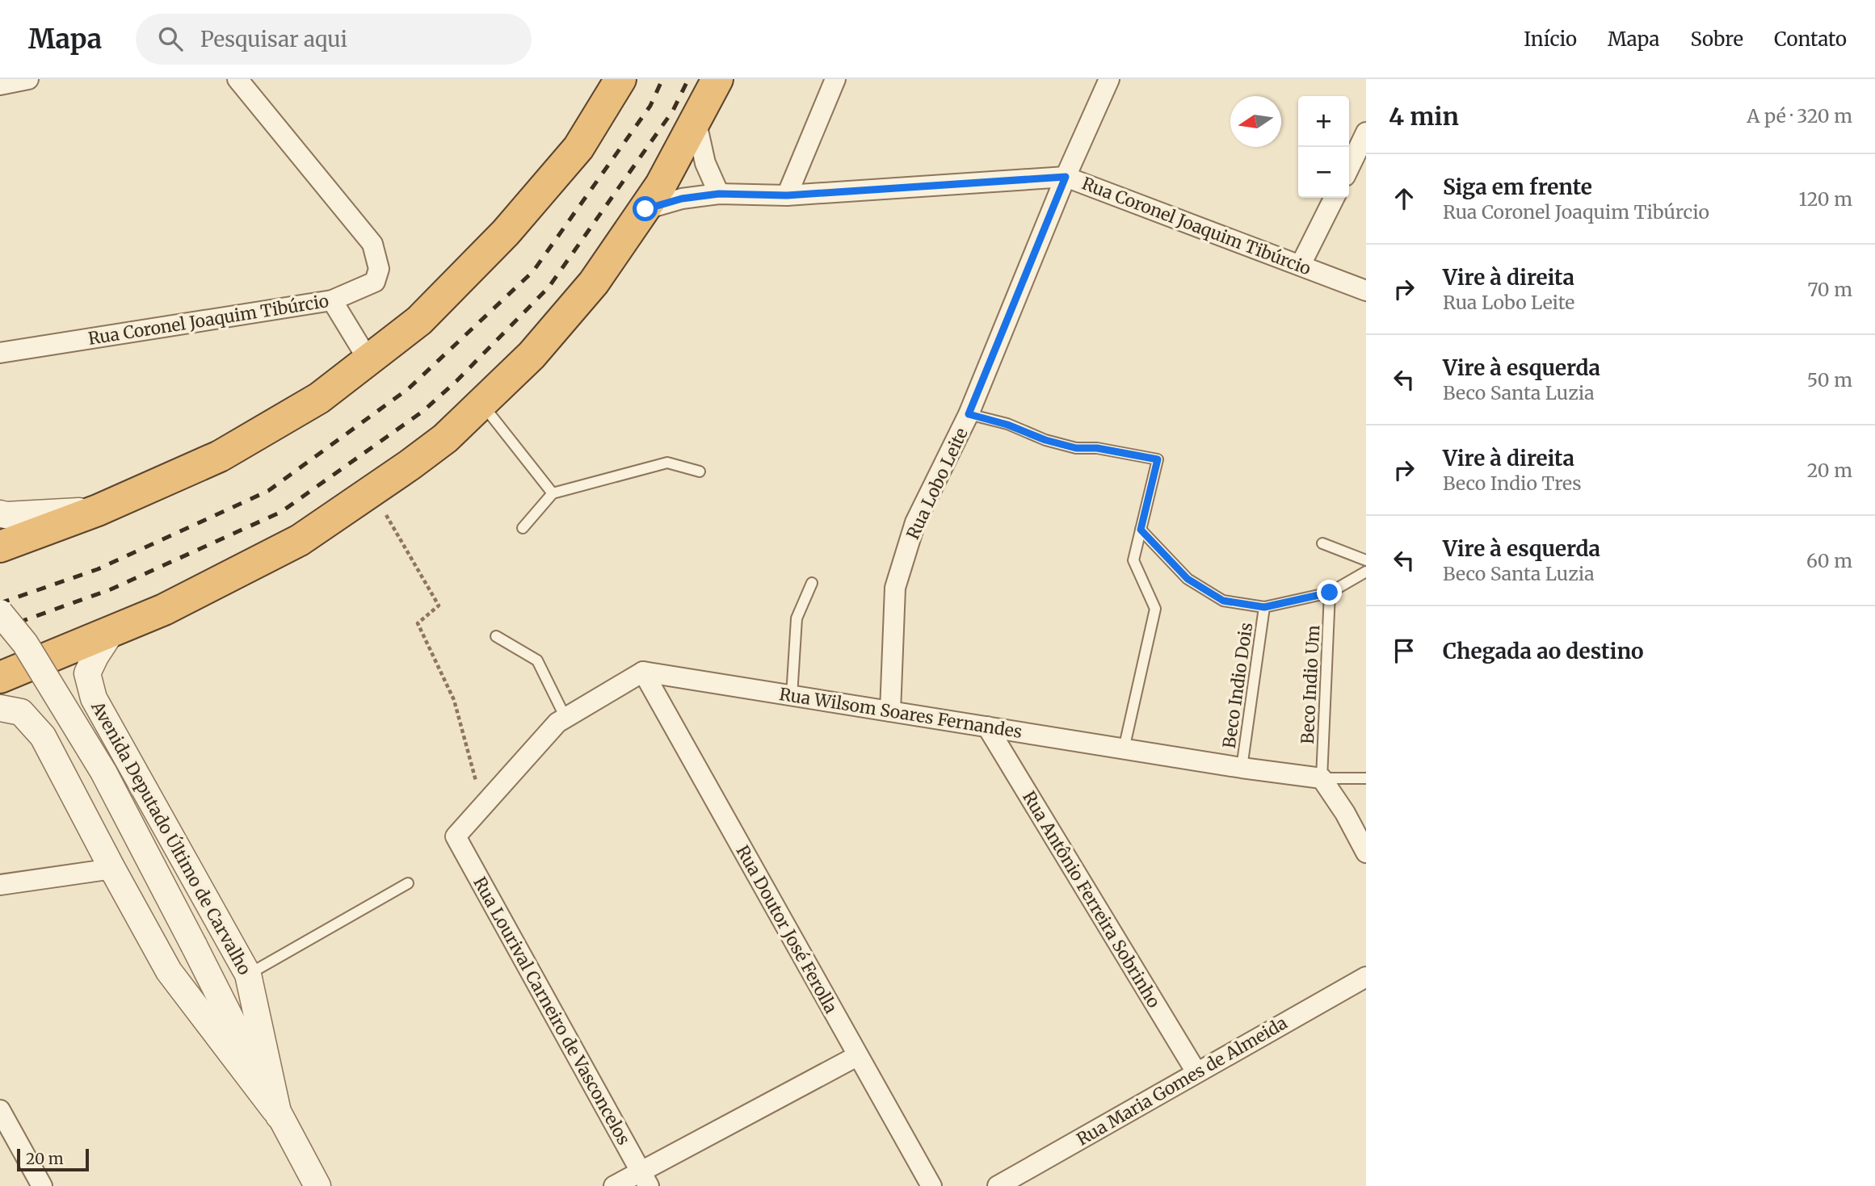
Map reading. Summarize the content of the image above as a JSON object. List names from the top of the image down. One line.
{"streets":{"street":["Rua Coronel Joaquim Tibúrcio","Rua Lobo Leite","Rua Wilsom Soares Fernandes","Avenida Deputado Último de Carvalho","Rua Antônio Ferreira Sobrinho","Rua Doutor José Ferolla","Rua Lourival Carneiro de Vasconcelos","Rua Maria Gomes de Almeida"],"lane":["Beco Indio Um","Beco Indio Dois"]},"crossings":[["Rua Coronel Joaquim Tibúrcio","Rua Lobo Leite"],["Rua Lobo Leite","Rua Wilsom Soares Fernandes"],["Beco Indio Um","Rua Wilsom Soares Fernandes"],["Beco Indio Dois","Rua Wilsom Soares Fernandes"],["Rua Wilsom Soares Fernandes","Rua Antônio Ferreira Sobrinho"],["Rua Wilsom Soares Fernandes","Rua Doutor José Ferolla"],["Rua Antônio Ferreira Sobrinho","Rua Maria Gomes de Almeida"]],"scale_bar":"20 m","north":"left","page":{"header":"Mapa","search":"Pesquisar aqui","nav":["Início","Mapa","Sobre","Contato"],"heading":["4 min","A pé · 320 m"],"map_buttons":["+","−"],"list":[["Siga em frente","Rua Coronel Joaquim Tibúrcio","120 m"],["Vire à direita","Rua Lobo Leite","70 m"],["Vire à esquerda","Beco Santa Luzia","50 m"],["Vire à direita","Beco Indio Tres","20 m"],["Vire à esquerda","Beco Santa Luzia","60 m"],"Chegada ao destino"],"scale":"20 m"}}
